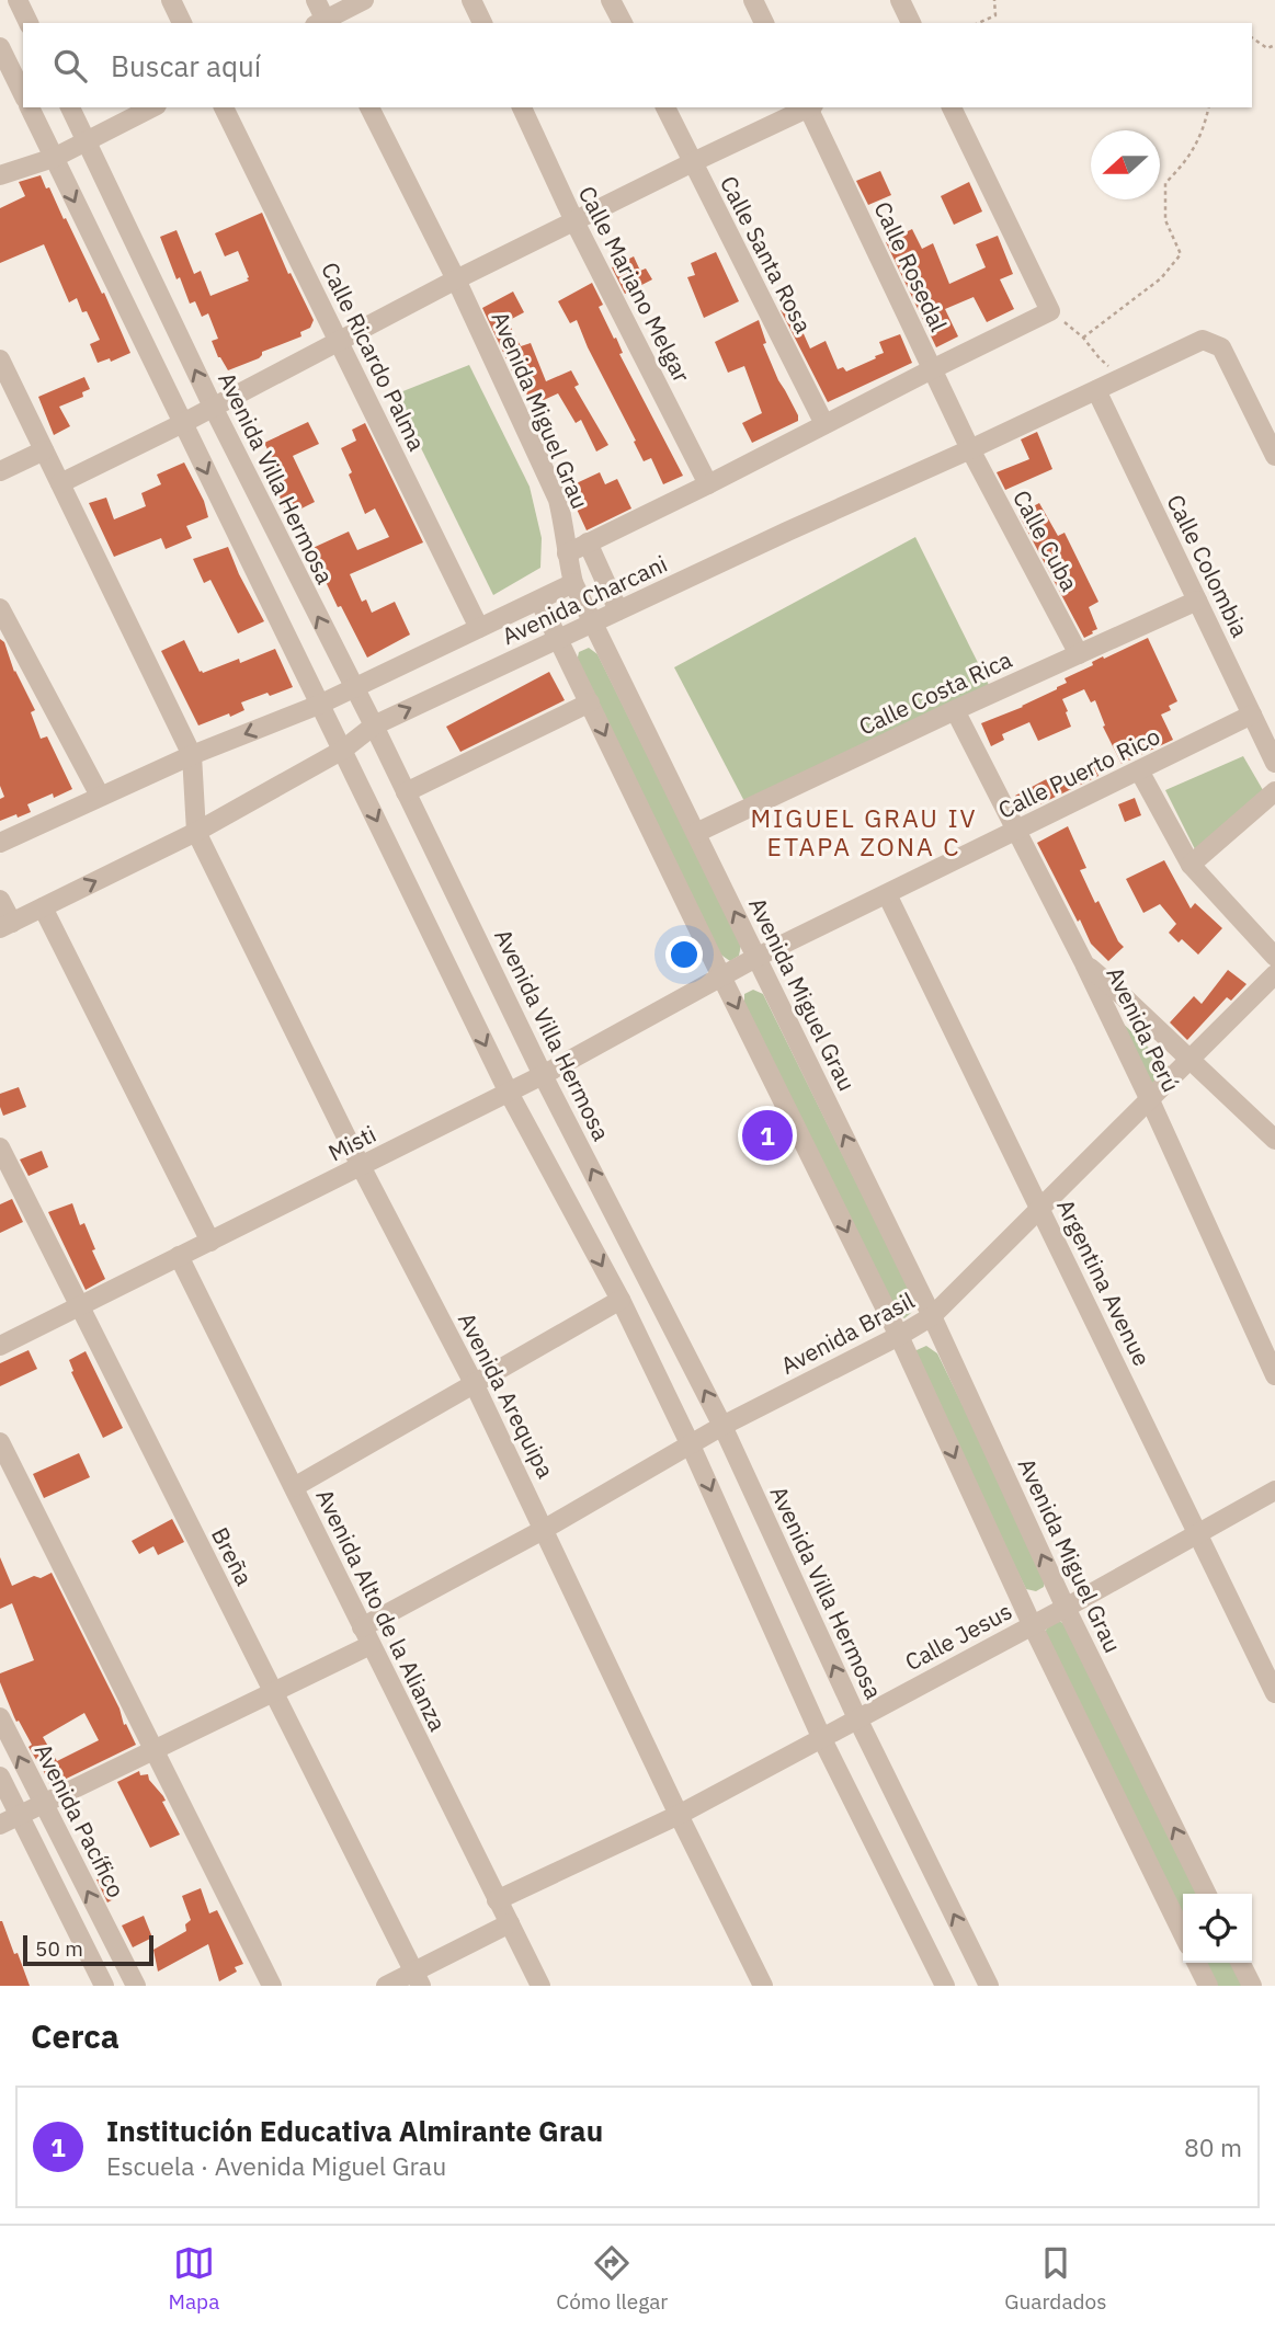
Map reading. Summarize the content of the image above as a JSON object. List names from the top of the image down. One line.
{"streets":{"street":["Calle Santa Rosa","Calle Rosedal","Calle Mariano Melgar","Calle Ricardo Palma","Avenida Miguel Grau","Avenida Villa Hermosa","Calle Cuba","Calle Colombia","Avenida Charcani","Calle Costa Rica","Calle Puerto Rico","Avenida Perú","Misti","Argentina Avenue","Avenida Brasil","Avenida Arequipa","Breña","Avenida Alto de la Alianza","Calle Jesus","Avenida Pacífico"]},"crossings":[["Calle Rosedal","Calle Cuba"],["Calle Rosedal","Avenida Charcani"],["Calle Ricardo Palma","Avenida Charcani"],["Avenida Miguel Grau","Avenida Charcani"],["Avenida Miguel Grau","Calle Costa Rica"],["Avenida Miguel Grau","Calle Puerto Rico"],["Avenida Miguel Grau","Avenida Brasil"],["Avenida Miguel Grau","Calle Jesus"],["Avenida Villa Hermosa","Avenida Charcani"],["Avenida Villa Hermosa","Misti"],["Avenida Villa Hermosa","Avenida Brasil"],["Avenida Villa Hermosa","Calle Jesus"],["Calle Cuba","Avenida Charcani"],["Calle Cuba","Calle Costa Rica"],["Calle Colombia","Avenida Charcani"],["Calle Colombia","Calle Costa Rica"],["Calle Colombia","Calle Puerto Rico"],["Avenida Charcani","Avenida Arequipa"],["Calle Costa Rica","Avenida Perú"],["Calle Puerto Rico","Avenida Perú"],["Calle Puerto Rico","Misti"],["Calle Puerto Rico","Argentina Avenue"],["Avenida Perú","Avenida Brasil"],["Misti","Avenida Arequipa"],["Misti","Breña"],["Misti","Avenida Alto de la Alianza"],["Argentina Avenue","Avenida Brasil"],["Argentina Avenue","Calle Jesus"],["Avenida Brasil","Avenida Arequipa"],["Avenida Brasil","Breña"],["Avenida Brasil","Avenida Alto de la Alianza"],["Avenida Brasil","Avenida Pacífico"],["Avenida Arequipa","Calle Jesus"],["Avenida Alto de la Alianza","Calle Jesus"]],"districts":["MIGUEL GRAU IV ETAPA ZONA C"],"scale_bar":"50 m","north":"left","page":{"search":"Buscar aquí","pins":"1","scale":"50 m","heading":"Cerca","list":[{"mark":"1","name":"Institución Educativa Almirante Grau","note":"Escuela · Avenida Miguel Grau","value":"80 m"}],"nav":["Mapa","Cómo llegar","Guardados"]}}
